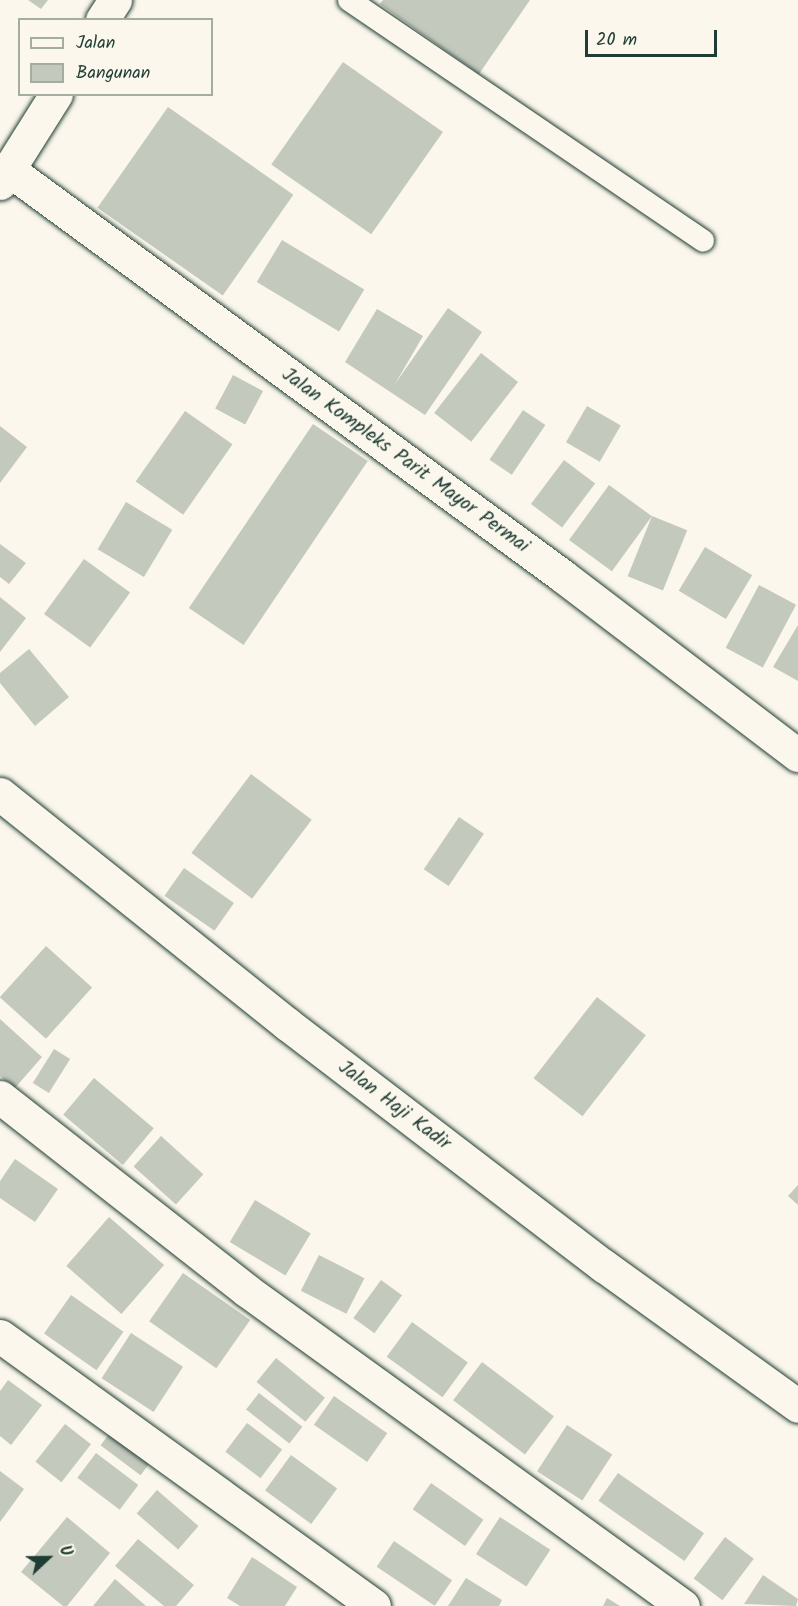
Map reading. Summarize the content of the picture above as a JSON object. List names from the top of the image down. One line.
{"streets":{"street":["Jalan Kompleks Parit Mayor Permai","Jalan Haji Kadir"]},"legend":["Jalan","Bangunan"],"scale_bar":"20 m","north":"right"}
